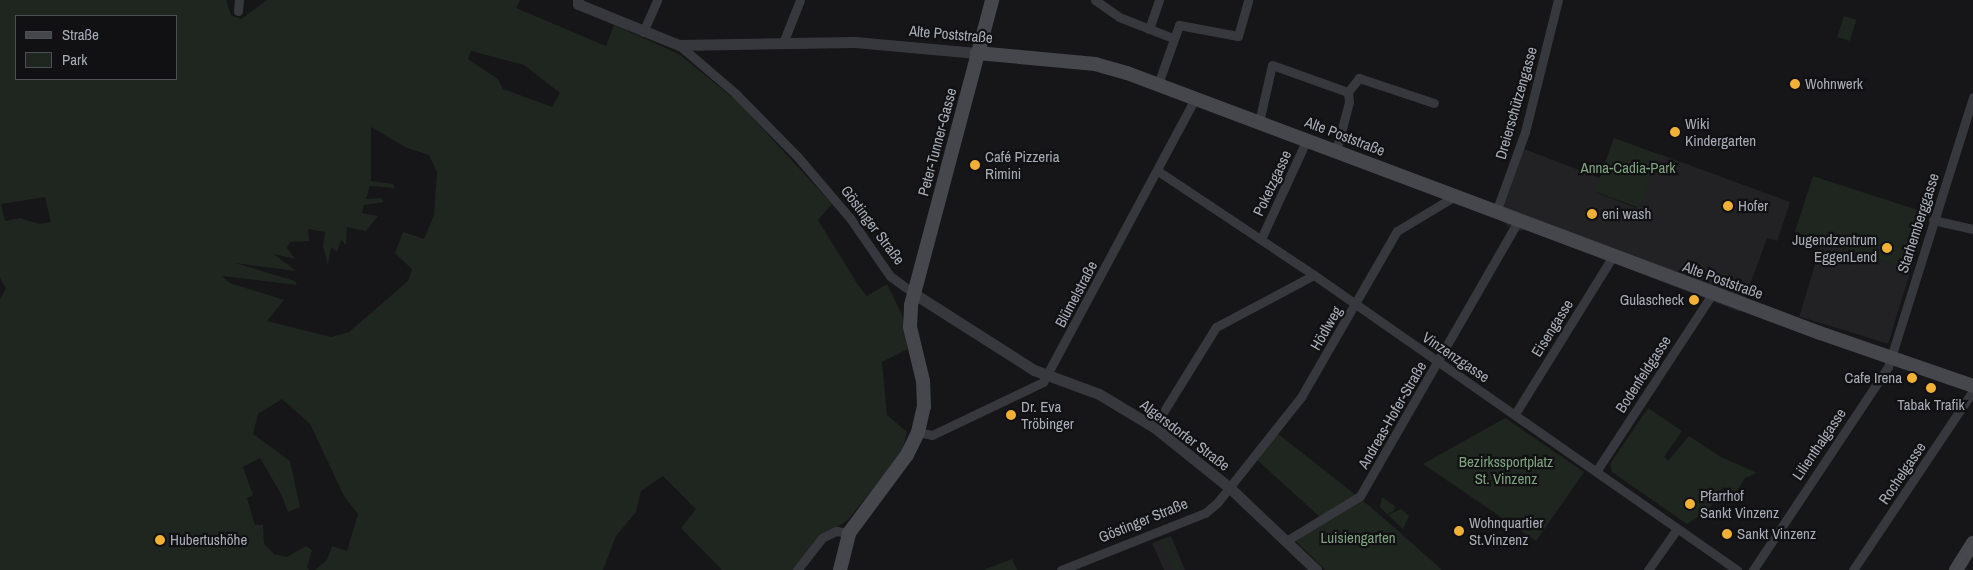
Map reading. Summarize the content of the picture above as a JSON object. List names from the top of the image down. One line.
{"streets":{"main road":["Alte Poststraße","Peter-Tunner-Gasse"],"street":["Dreierschützengasse","Poketzgasse","Starhemberggasse","Göstinger Straße","Blümelstraße","Hödlweg","Eisengasse","Vinzenzgasse","Bodenfeldgasse","Andreas-Hofer-Straße","Algersdorfer Straße","Lilienthalgasse","Rochelgasse"]},"crossings":[["Alte Poststraße","Dreierschützengasse"],["Alte Poststraße","Peter-Tunner-Gasse"],["Alte Poststraße","Poketzgasse"],["Alte Poststraße","Starhemberggasse"],["Alte Poststraße","Göstinger Straße"],["Alte Poststraße","Blümelstraße"],["Alte Poststraße","Hödlweg"],["Alte Poststraße","Eisengasse"],["Alte Poststraße","Bodenfeldgasse"],["Alte Poststraße","Andreas-Hofer-Straße"],["Alte Poststraße","Lilienthalgasse"],["Peter-Tunner-Gasse","Göstinger Straße"],["Peter-Tunner-Gasse","Algersdorfer Straße"],["Poketzgasse","Vinzenzgasse"],["Starhemberggasse","Lilienthalgasse"],["Göstinger Straße","Hödlweg"],["Göstinger Straße","Algersdorfer Straße"],["Blümelstraße","Vinzenzgasse"],["Blümelstraße","Algersdorfer Straße"],["Hödlweg","Vinzenzgasse"],["Hödlweg","Algersdorfer Straße"],["Eisengasse","Vinzenzgasse"],["Vinzenzgasse","Bodenfeldgasse"],["Vinzenzgasse","Andreas-Hofer-Straße"],["Andreas-Hofer-Straße","Algersdorfer Straße"]],"parks":["Anna-Cadia-Park","Bezirkssportplatz St. Vinzenz","Luisiengarten"],"places":["Wohnwerk","Wiki Kindergarten","Café Pizzeria Rimini","Hofer","eni wash","Jugendzentrum EggenLend","Gulascheck","Cafe Irena","Tabak Trafik","Dr. Eva Tröbinger","Pfarrhof Sankt Vinzenz","Wohnquartier St.Vinzenz","Sankt Vinzenz","Hubertushöhe"],"legend":["Straße","Park"]}
